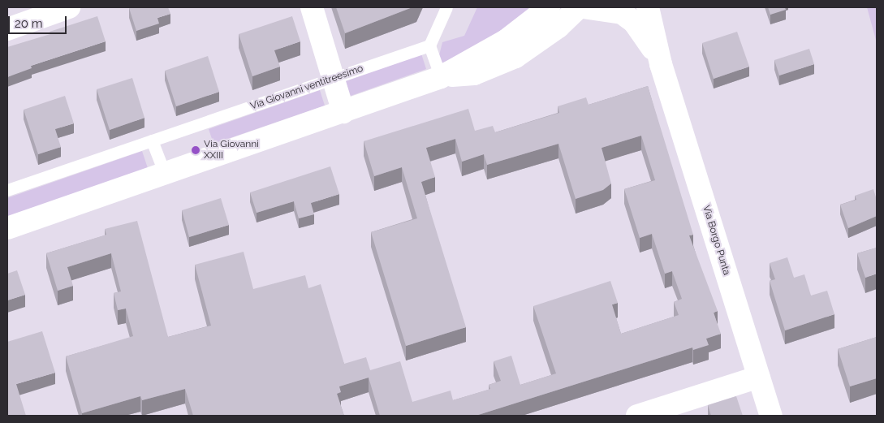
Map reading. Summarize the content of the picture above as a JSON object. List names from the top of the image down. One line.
{"streets":{"street":["Via Borgo Punta"],"lane":["Via Giovanni ventitreesimo"]},"places":["Via Giovanni XXIII"],"scale_bar":"20 m"}
